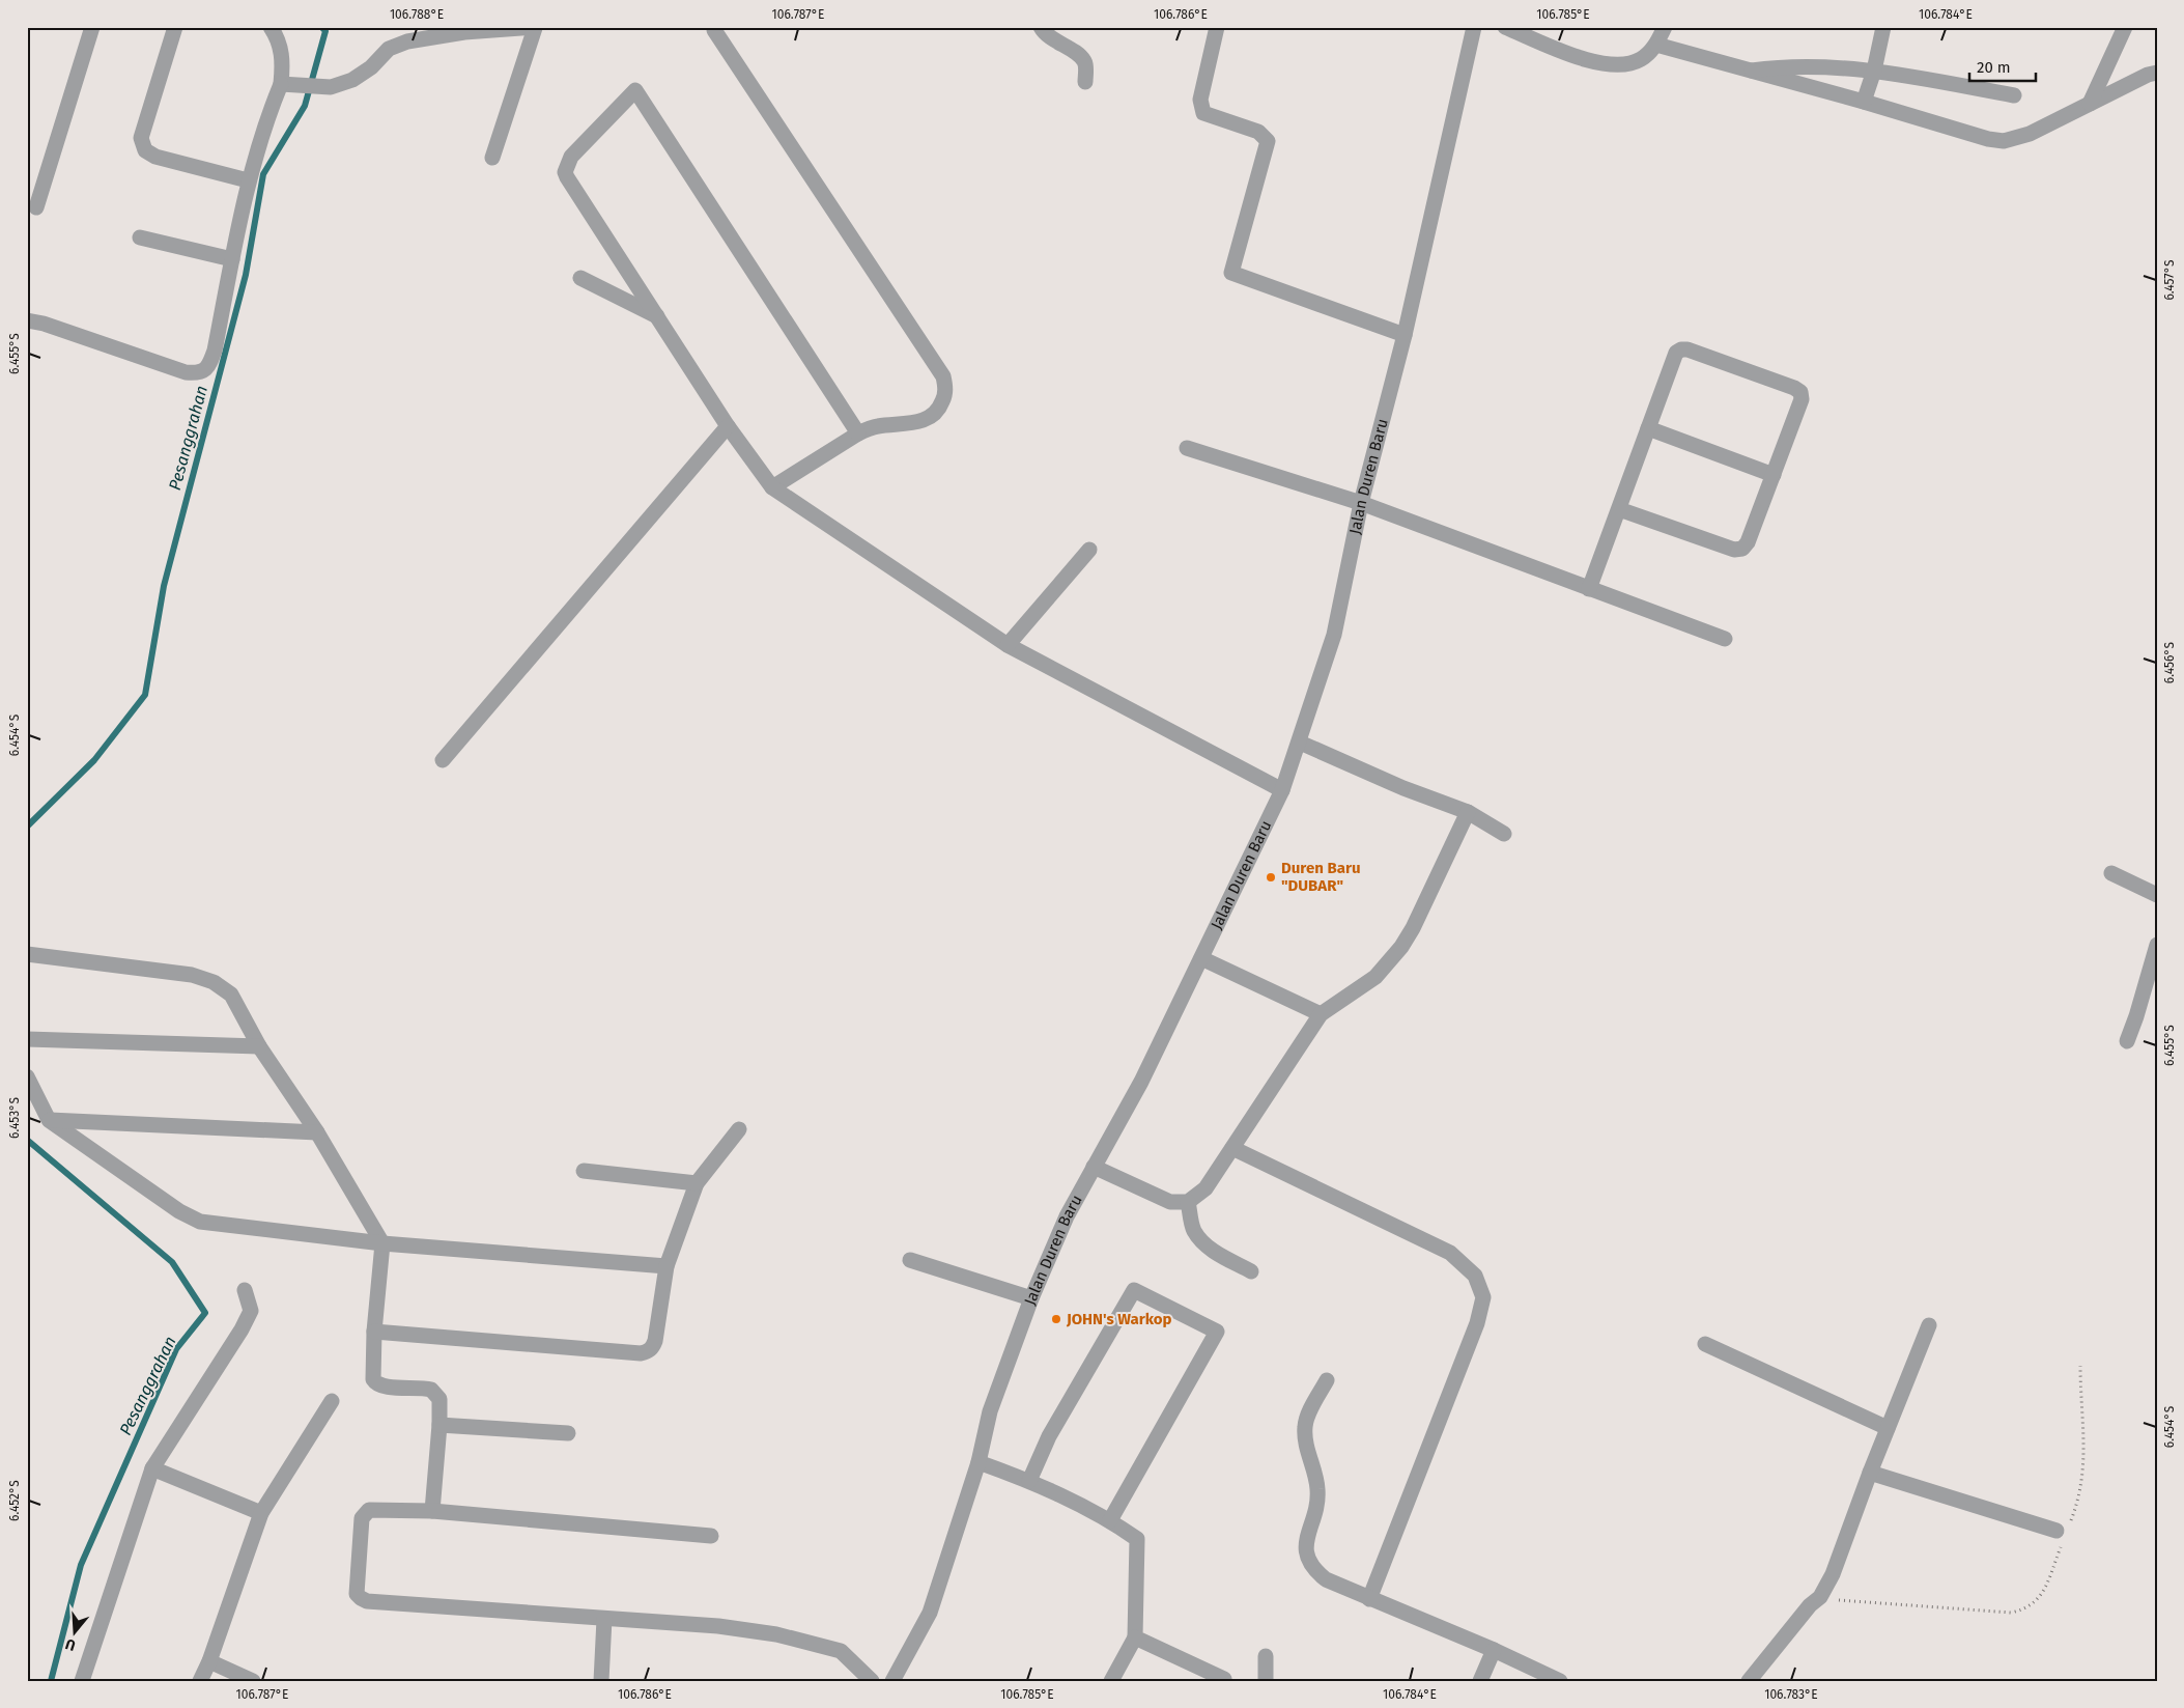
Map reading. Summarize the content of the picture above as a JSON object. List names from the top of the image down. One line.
{"streets":{"street":["Jalan Duren Baru"]},"water":["Pesanggrahan"],"places":["Duren Baru \"DUBAR\"","JOHN's Warkop"],"scale_bar":"20 m","north":"bottom","coordinates":["106.788°E","106.787°E","106.786°E","106.785°E","106.784°E","6.457°S","6.455°S","6.456°S","6.454°S","6.453°S","6.452°S","106.783°E"]}
